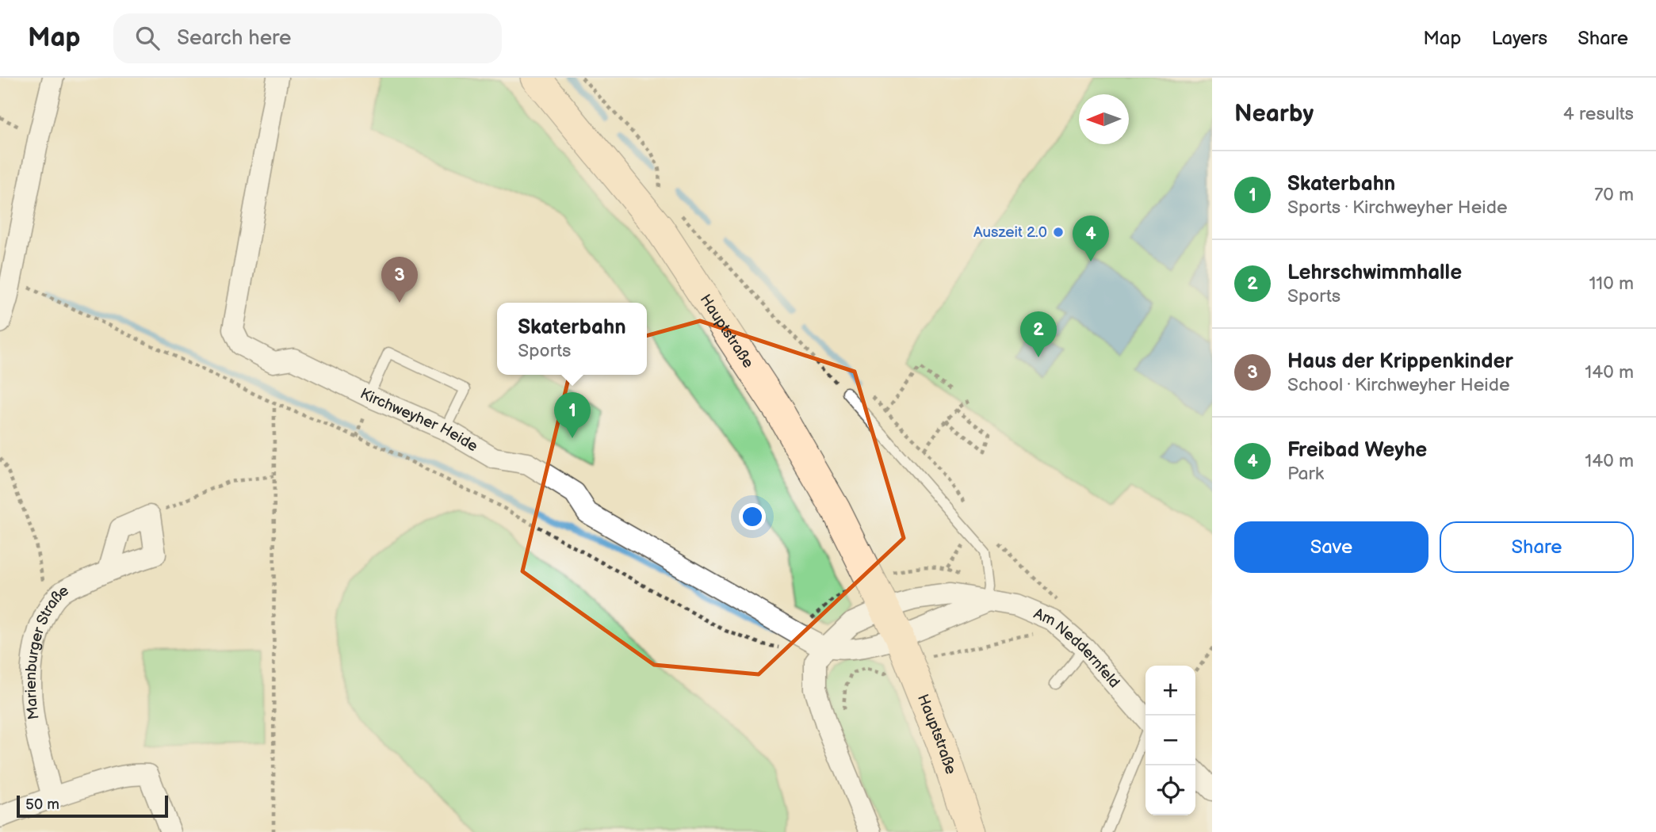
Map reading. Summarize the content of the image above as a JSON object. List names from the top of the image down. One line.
{"streets":{"main road":["Hauptstraße"],"street":["Kirchweyher Heide","Am Neddernfeld","Marienburger Straße"]},"crossings":[["Hauptstraße","Am Neddernfeld"]],"places":["Auszeit 2.0"],"scale_bar":"50 m","north":"left","page":{"header":"Map","search":"Search here","nav":["Map","Layers","Share"],"heading":["Nearby","4 results"],"list":[{"mark":"1","name":"Skaterbahn","note":"Sports · Kirchweyher Heide","value":"70 m"},{"mark":"2","name":"Lehrschwimmhalle","note":"Sports","value":"110 m"},{"mark":"3","name":"Haus der Krippenkinder","note":"School · Kirchweyher Heide","value":"140 m"},{"mark":"4","name":"Freibad Weyhe","note":"Park","value":"140 m"}],"pins":["4","3","2","1"],"popup":["Skaterbahn","Sports"],"buttons":["Save","Share"],"map_buttons":["+","−"],"scale":"50 m"}}
